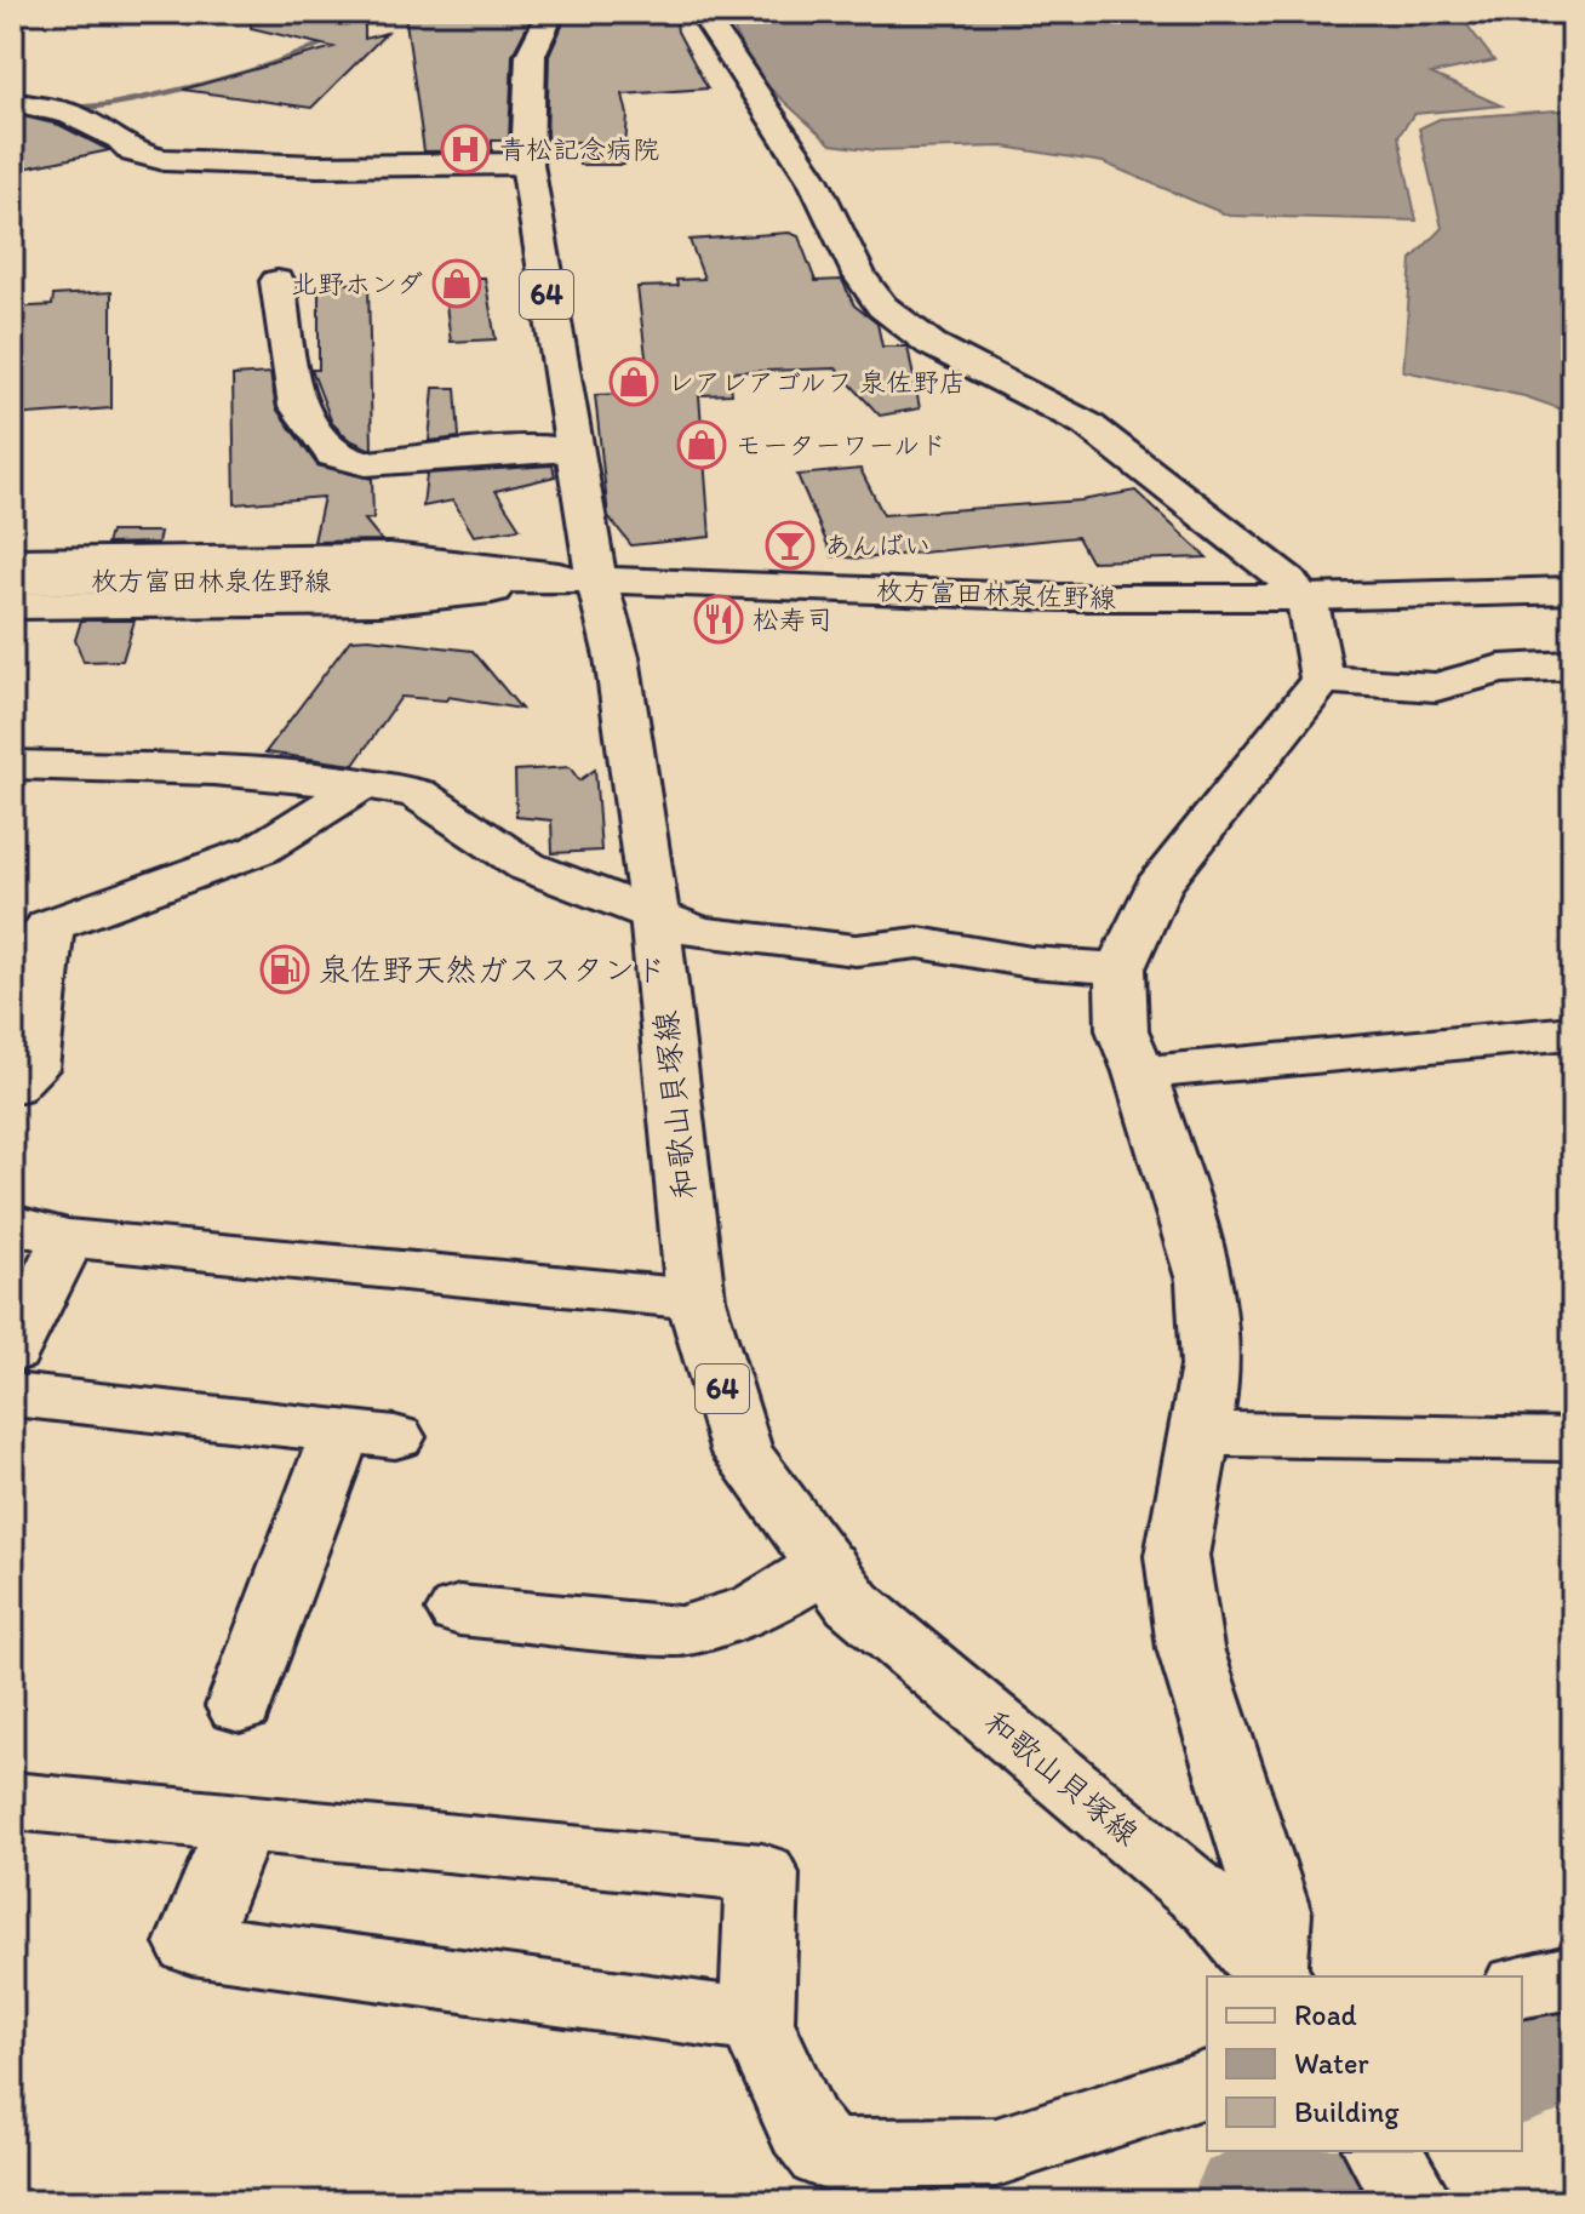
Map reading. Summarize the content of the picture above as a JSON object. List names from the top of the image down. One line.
{"streets":{"street":["64","枚方富田林泉佐野線","和歌山貝塚線"]},"crossings":[["枚方富田林泉佐野線","和歌山貝塚線"]],"places":{"hospital":["青松記念病院"],"shop":["北野ホンダ","レアレアゴルフ 泉佐野店","モーターワールド"],"bar":["あんばい"],"restaurant":["松寿司"],"fuel station":["泉佐野天然ガススタンド"]},"legend":["Road","Water","Building"]}
